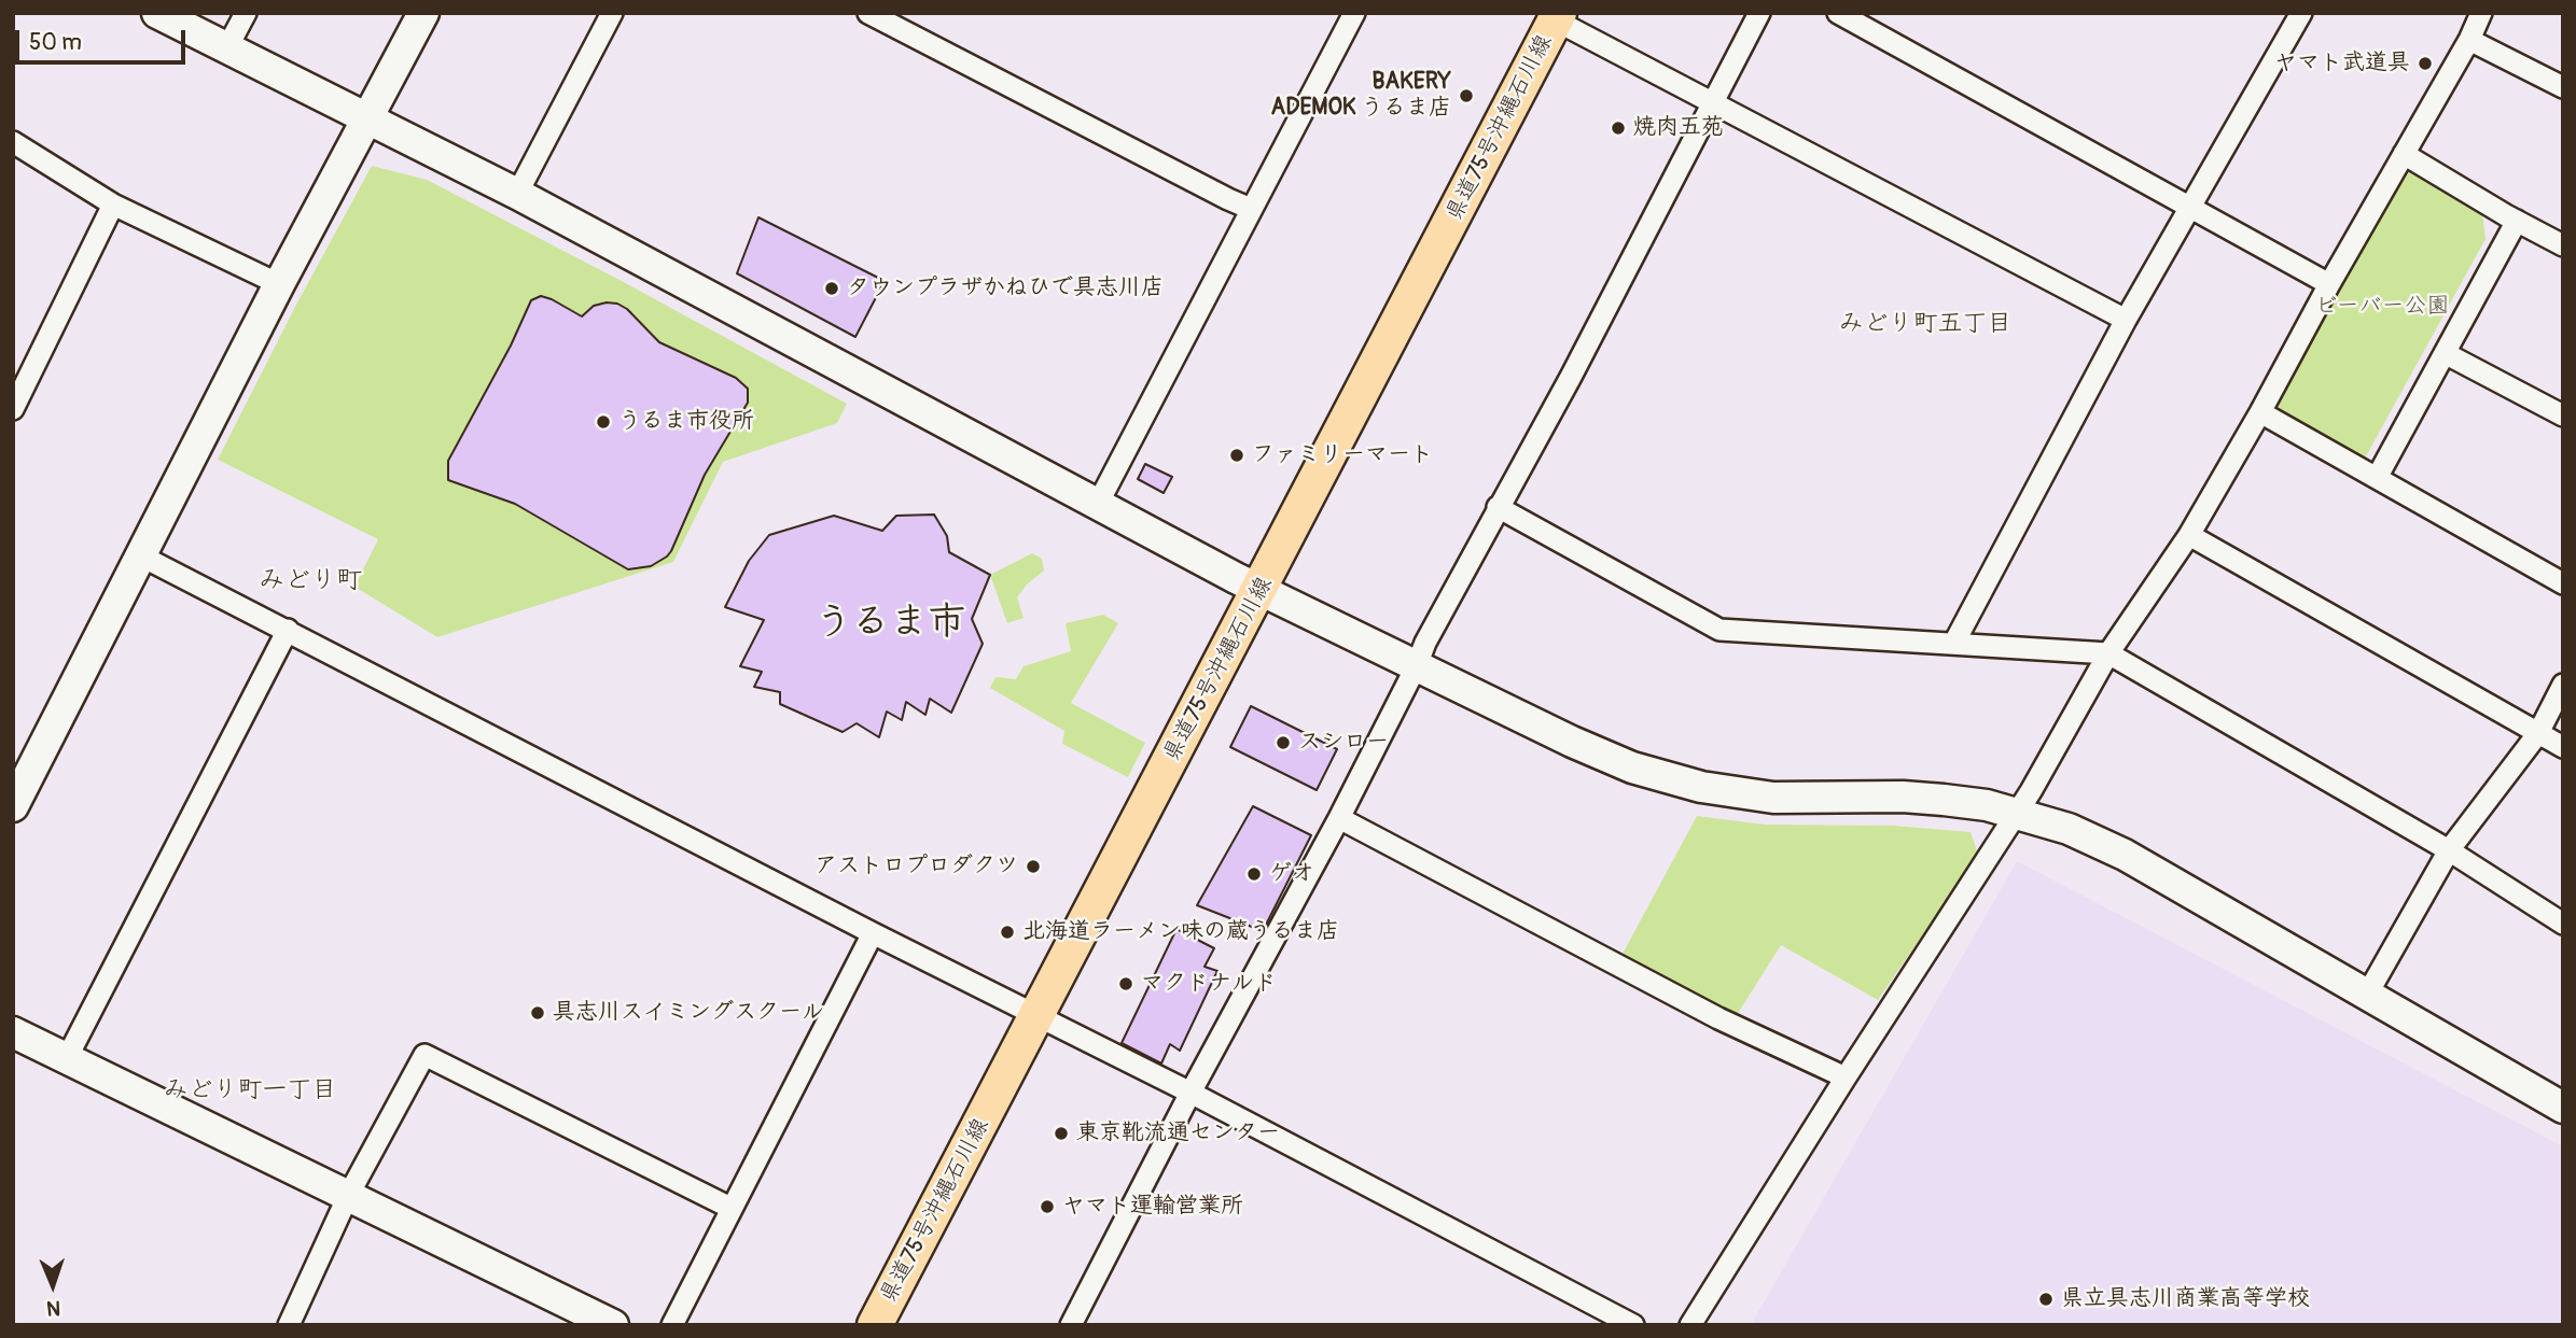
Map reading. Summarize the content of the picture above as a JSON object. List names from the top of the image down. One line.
{"streets":{"main road":["県道75号沖縄石川線"]},"districts":["みどり町五丁目","みどり町","うるま市","みどり町一丁目"],"parks":["ビーバー公園"],"places":["ヤマト武道具","BAKERY ADEMOK うるま店","焼肉五苑","タウンプラザかねひで具志川店","うるま市役所","ファミリーマート","スシロー","アストロプロダクツ","ゲオ","北海道ラーメン味の蔵うるま店","マクドナルド","具志川スイミングスクール","東京靴流通センター","ヤマト運輸営業所","県立具志川商業高等学校"],"scale_bar":"50 m","north":"bottom"}
